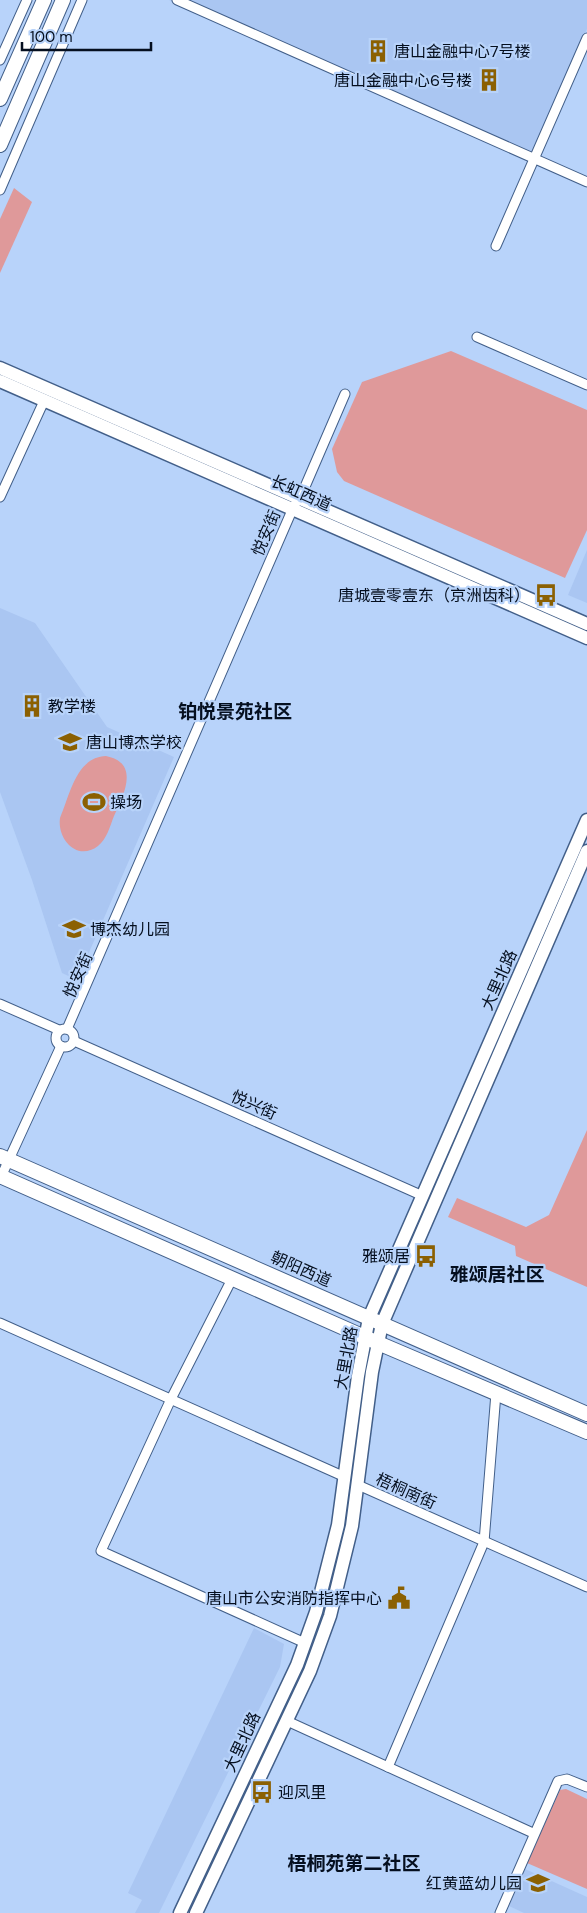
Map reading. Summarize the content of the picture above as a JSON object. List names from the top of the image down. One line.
{"streets":{"main road":["长虹西道","大里北路","朝阳西道"],"street":["悦安街","悦兴街","梧桐南街"]},"crossings":[["长虹西道","悦安街"],["大里北路","悦兴街"],["大里北路","朝阳西道"],["大里北路","梧桐南街"]],"districts":["铂悦景苑社区","雅颂居社区","梧桐苑第二社区"],"places":{"building":["唐山金融中心7号楼","唐山金融中心6号楼","教学楼"],"bus stop":["唐城壹零壹东（京洲齿科）","雅颂居","迎凤里"],"school or university":["唐山博杰学校","博杰幼儿园","红黄蓝幼儿园"],"sports":["操场"],"public building":["唐山市公安消防指挥中心"]},"scale_bar":"100 m"}
